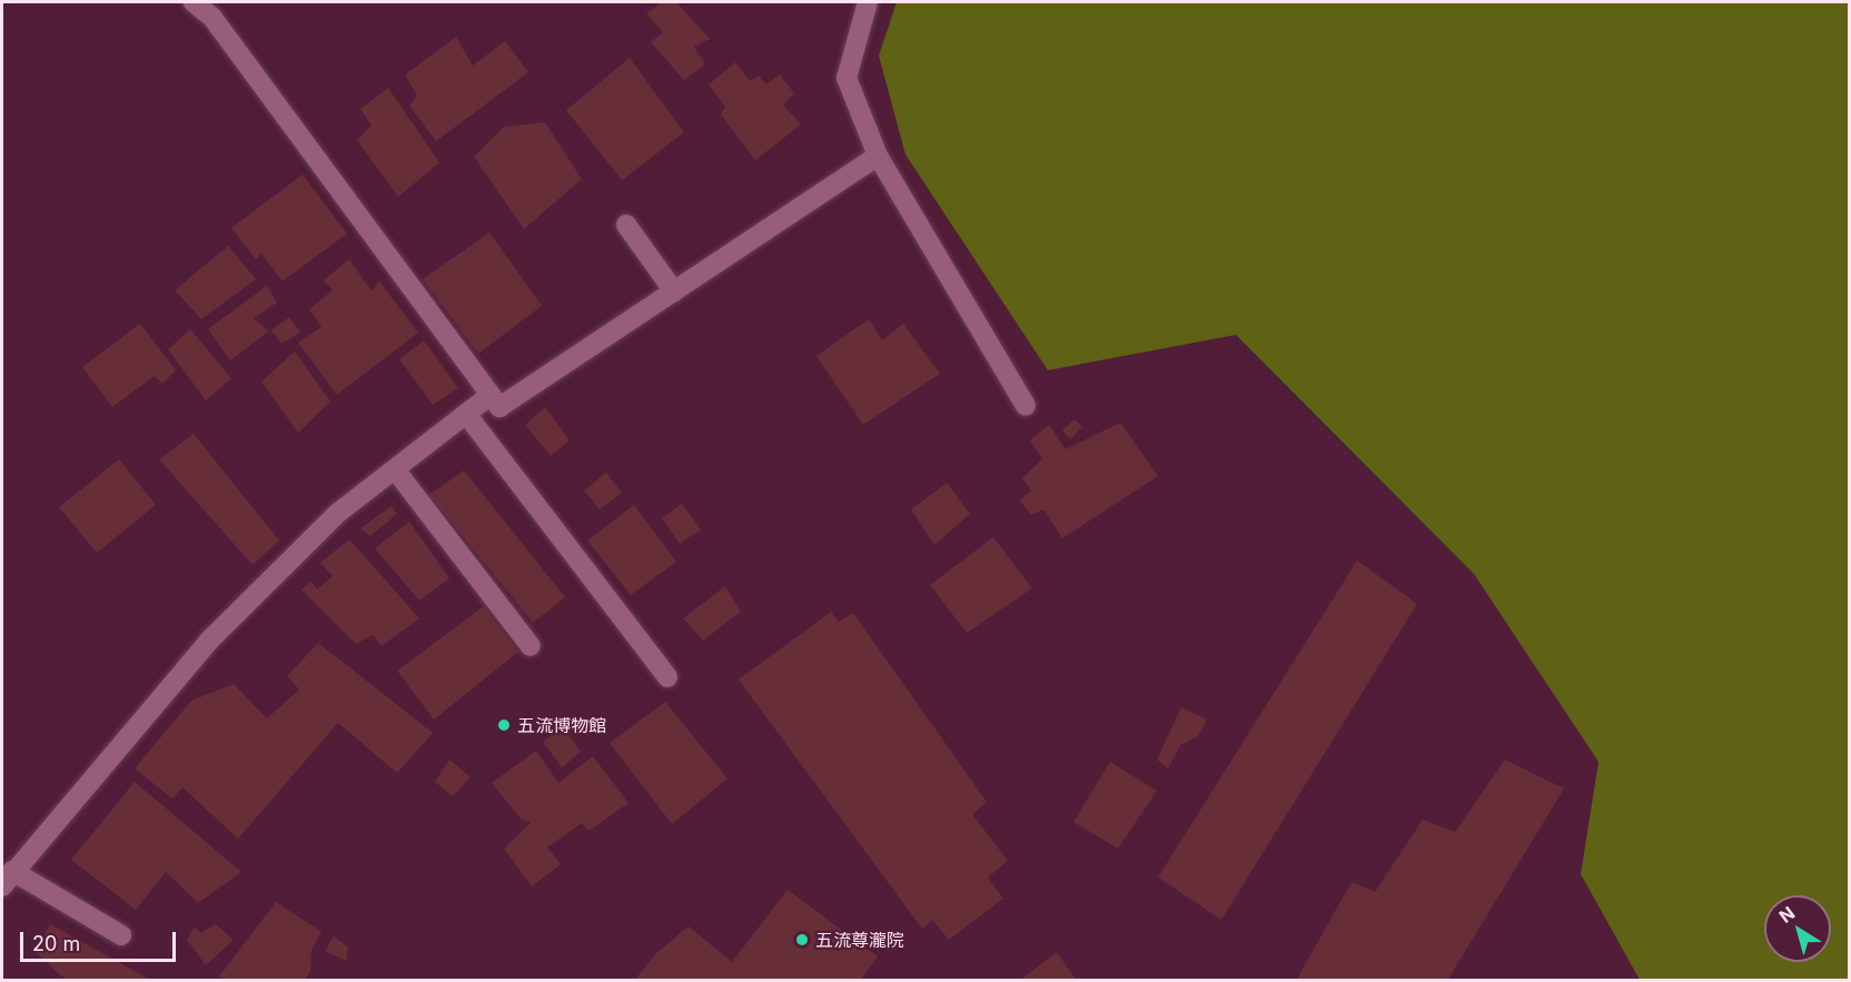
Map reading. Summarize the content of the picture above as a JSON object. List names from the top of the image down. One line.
{"places":["五流博物館","五流尊瀧院"],"scale_bar":"20 m","north":"top left"}
